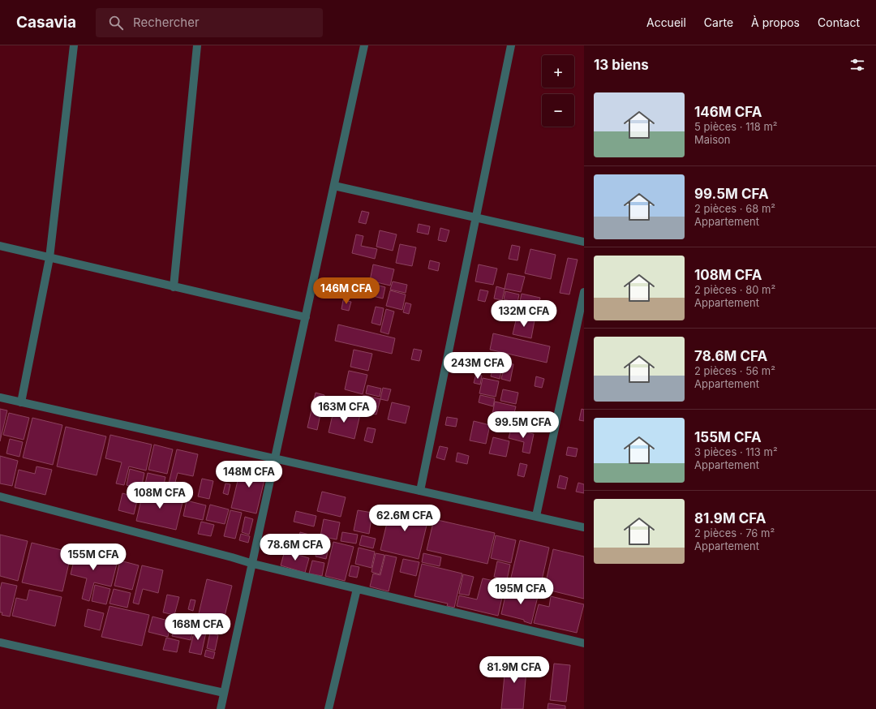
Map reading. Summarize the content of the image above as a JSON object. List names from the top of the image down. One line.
{"page":{"header":"Casavia","search":"Rechercher","nav":["Accueil","Carte","À propos","Contact"],"heading":"13 biens","map_buttons":["+","−"],"list":[{"name":"146M CFA","note":"5 pièces · 118 m² · Maison"},{"name":"99.5M CFA","note":"2 pièces · 68 m² · Appartement"},{"name":"108M CFA","note":"2 pièces · 80 m² · Appartement"},{"name":"78.6M CFA","note":"2 pièces · 56 m² · Appartement"},{"name":"155M CFA","note":"3 pièces · 113 m² · Appartement"},{"name":"81.9M CFA","note":"2 pièces · 76 m² · Appartement"}],"price":["146M CFA","132M CFA","243M CFA","163M CFA","99.5M CFA","148M CFA","108M CFA","62.6M CFA","78.6M CFA","155M CFA","195M CFA","168M CFA","81.9M CFA"]}}
